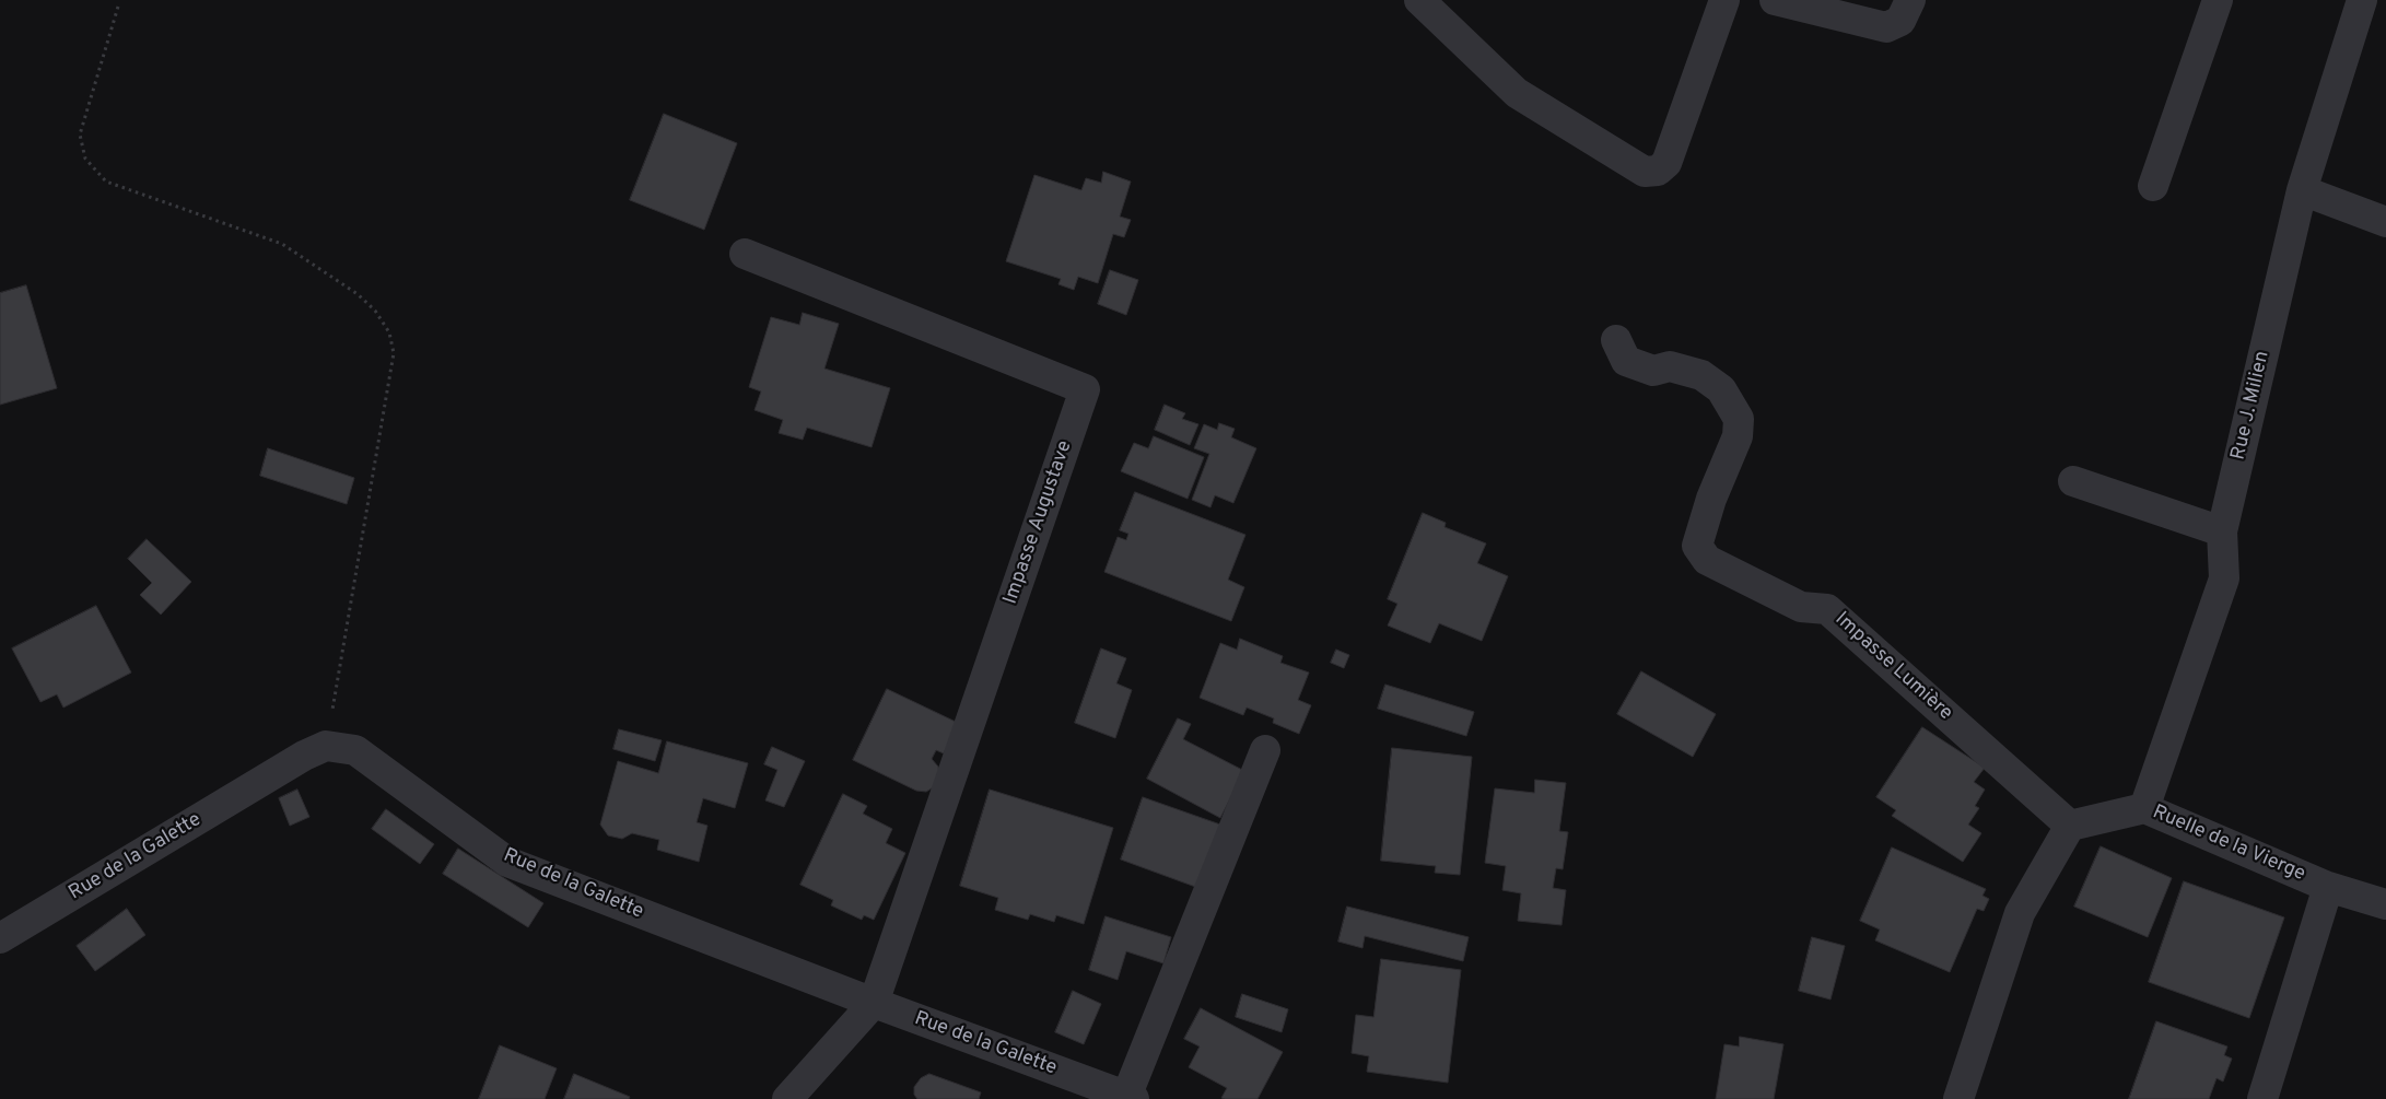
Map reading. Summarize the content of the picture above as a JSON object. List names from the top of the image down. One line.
{"streets":{"street":["Rue J. Milien","Impasse Augustave","Impasse Lumière","Ruelle de la Vierge","Rue de la Galette"]},"crossings":[["Rue J. Milien","Ruelle de la Vierge"],["Impasse Augustave","Rue de la Galette"],["Impasse Lumière","Ruelle de la Vierge"]]}
